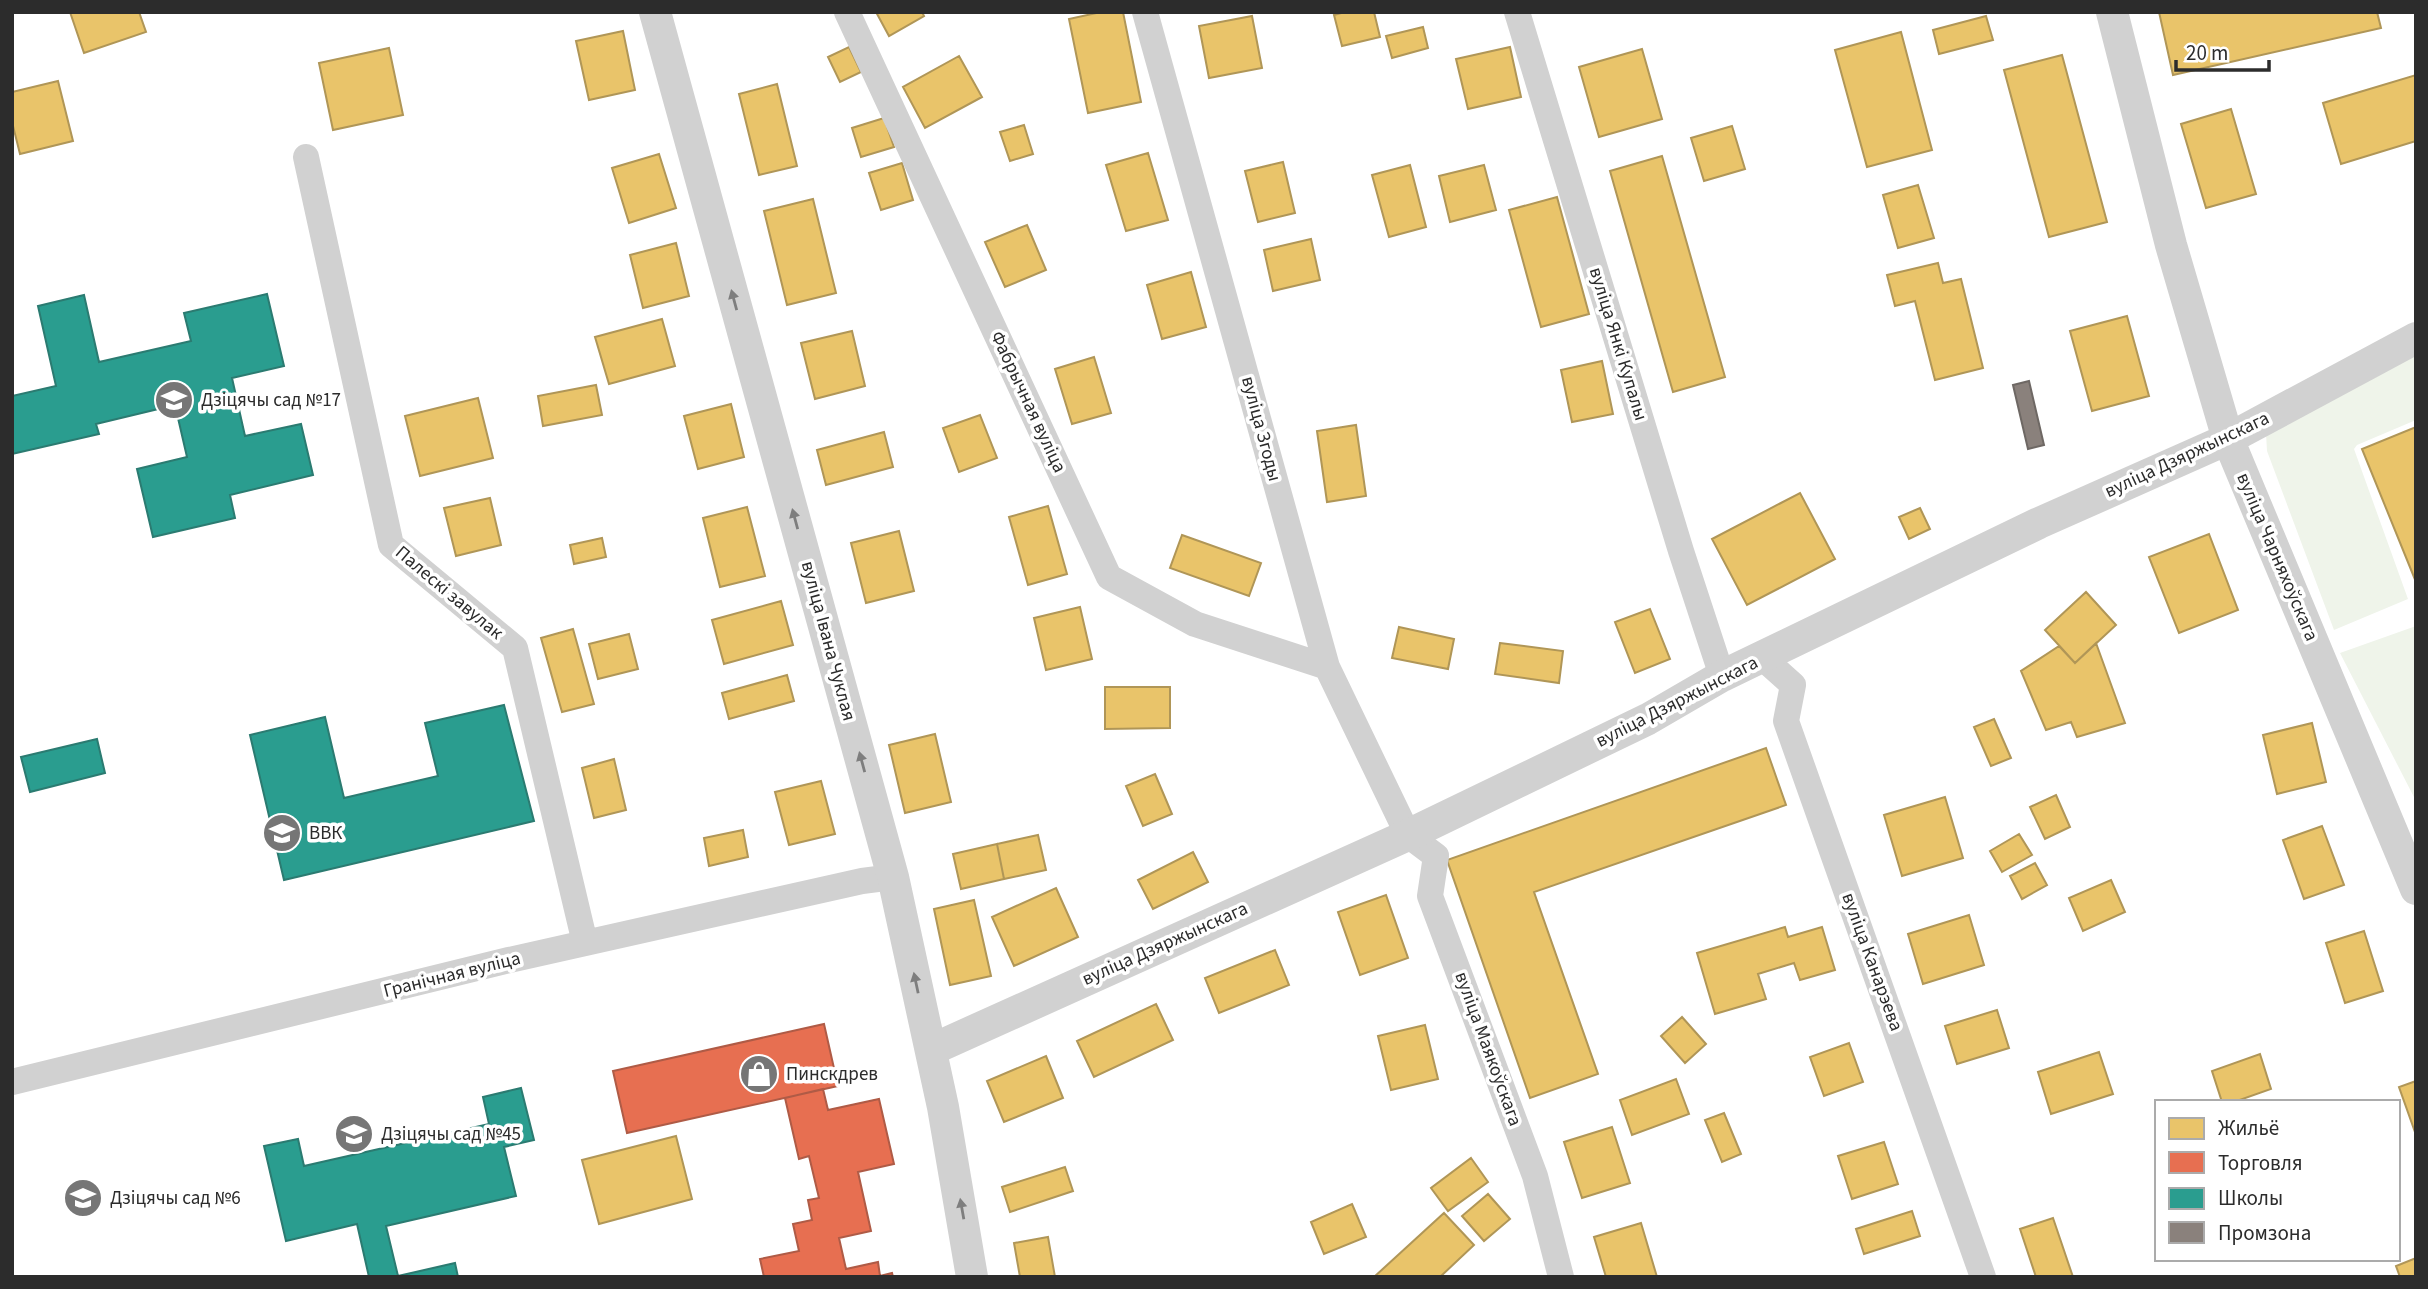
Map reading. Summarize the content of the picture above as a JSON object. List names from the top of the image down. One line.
{"streets":{"street":["вуліца Янкі Купалы","Фабрычная вуліца","вуліца Згоды","вуліца Дзяржынскага","вуліца Чарняхоўскага","Палескі завулак","вуліца Івана Чуклая","вуліца Канарэева","Гранічная вуліца","вуліца Маякоўскага"]},"crossings":[["вуліца Янкі Купалы","вуліца Дзяржынскага"],["Фабрычная вуліца","вуліца Згоды"],["вуліца Згоды","вуліца Дзяржынскага"],["вуліца Згоды","вуліца Маякоўскага"],["вуліца Дзяржынскага","вуліца Чарняхоўскага"],["вуліца Дзяржынскага","вуліца Івана Чуклая"],["вуліца Дзяржынскага","вуліца Канарэева"],["вуліца Дзяржынскага","вуліца Маякоўскага"],["Палескі завулак","Гранічная вуліца"],["вуліца Івана Чуклая","Гранічная вуліца"]],"one_way":["вуліца Івана Чуклая"],"places":{"school or university":["Дзіцячы сад №17","ВВК","Дзіцячы сад №45","Дзіцячы сад №6"],"shop":["Пинскдрев"]},"legend":["Жильё","Торговля","Школы","Промзона"],"scale_bar":"20 m"}
